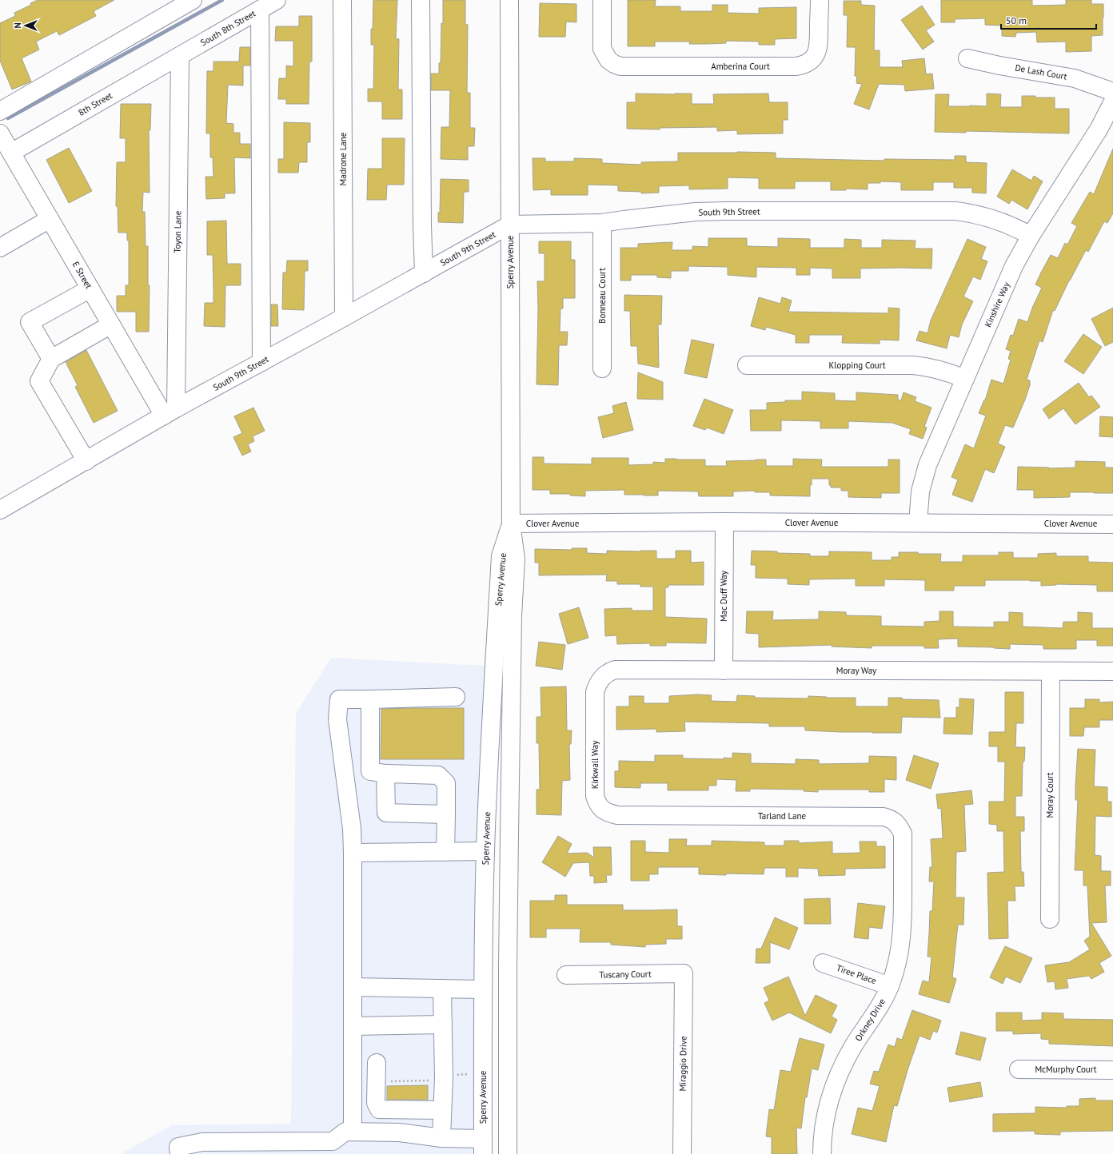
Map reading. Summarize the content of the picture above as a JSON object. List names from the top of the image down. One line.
{"streets":{"street":["South 8th Street","Amberina Court","De Lash Court","8th Street","Madrone Lane","South 9th Street","Toyon Lane","Sperry Avenue","E Street","Bonneau Court","Kinshire Way","Klopping Court","Clover Avenue","Mac Duff Way","Moray Way","Kirkwall Way","Moray Court","Tarland Lane","Tuscany Court","Tiree Place","Orkney Drive","Miraggio Drive","McMurphy Court"]},"crossings":[["South 8th Street","8th Street"],["South 8th Street","Toyon Lane"],["8th Street","Toyon Lane"],["8th Street","E Street"],["Madrone Lane","South 9th Street"],["South 9th Street","Toyon Lane"],["South 9th Street","Sperry Avenue"],["South 9th Street","E Street"],["South 9th Street","Bonneau Court"],["South 9th Street","Kinshire Way"],["Toyon Lane","E Street"],["Sperry Avenue","Clover Avenue"],["Kinshire Way","Klopping Court"],["Kinshire Way","Clover Avenue"],["Clover Avenue","Mac Duff Way"],["Mac Duff Way","Moray Way"],["Moray Way","Kirkwall Way"],["Moray Way","Moray Court"],["Kirkwall Way","Tarland Lane"],["Tarland Lane","Orkney Drive"],["Tuscany Court","Miraggio Drive"],["Tiree Place","Orkney Drive"]],"scale_bar":"50 m","north":"left"}
